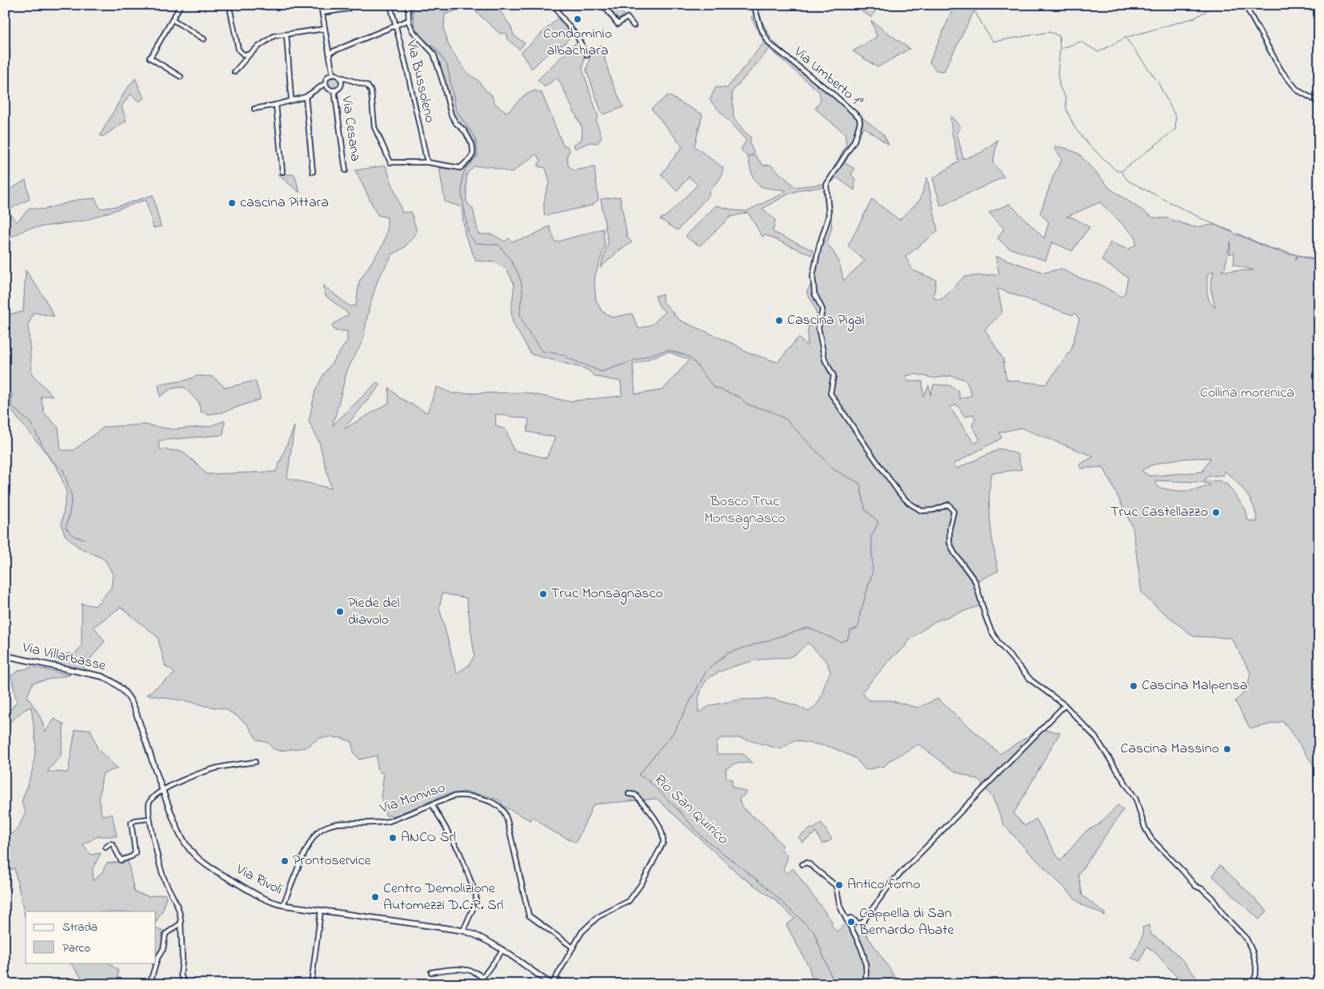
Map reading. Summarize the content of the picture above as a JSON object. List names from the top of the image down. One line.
{"streets":{"street":["Via Umberto 1°","Via Bussoleno","Via Cesana","Via Villarbasse","Via Monviso","Via Rivoli"]},"crossings":[["Via Villarbasse","Via Rivoli"],["Via Monviso","Via Rivoli"]],"water":["Rio San Quirico"],"parks":["Collina morenica","Bosco Truc Monsagnasco"],"places":["Condominio albachiara","cascina Pittara","Cascina Pigai","Truc Castellazzo","Truc Monsagnasco","Piede del diavolo","Cascina Malpensa","Cascina Massino","ANCO Srl","Prontoservice","Antico forno","Centro Demolizione Automezzi D.C.R. Srl","Cappella di San Bernardo Abate"],"legend":["Strada","Parco"]}
